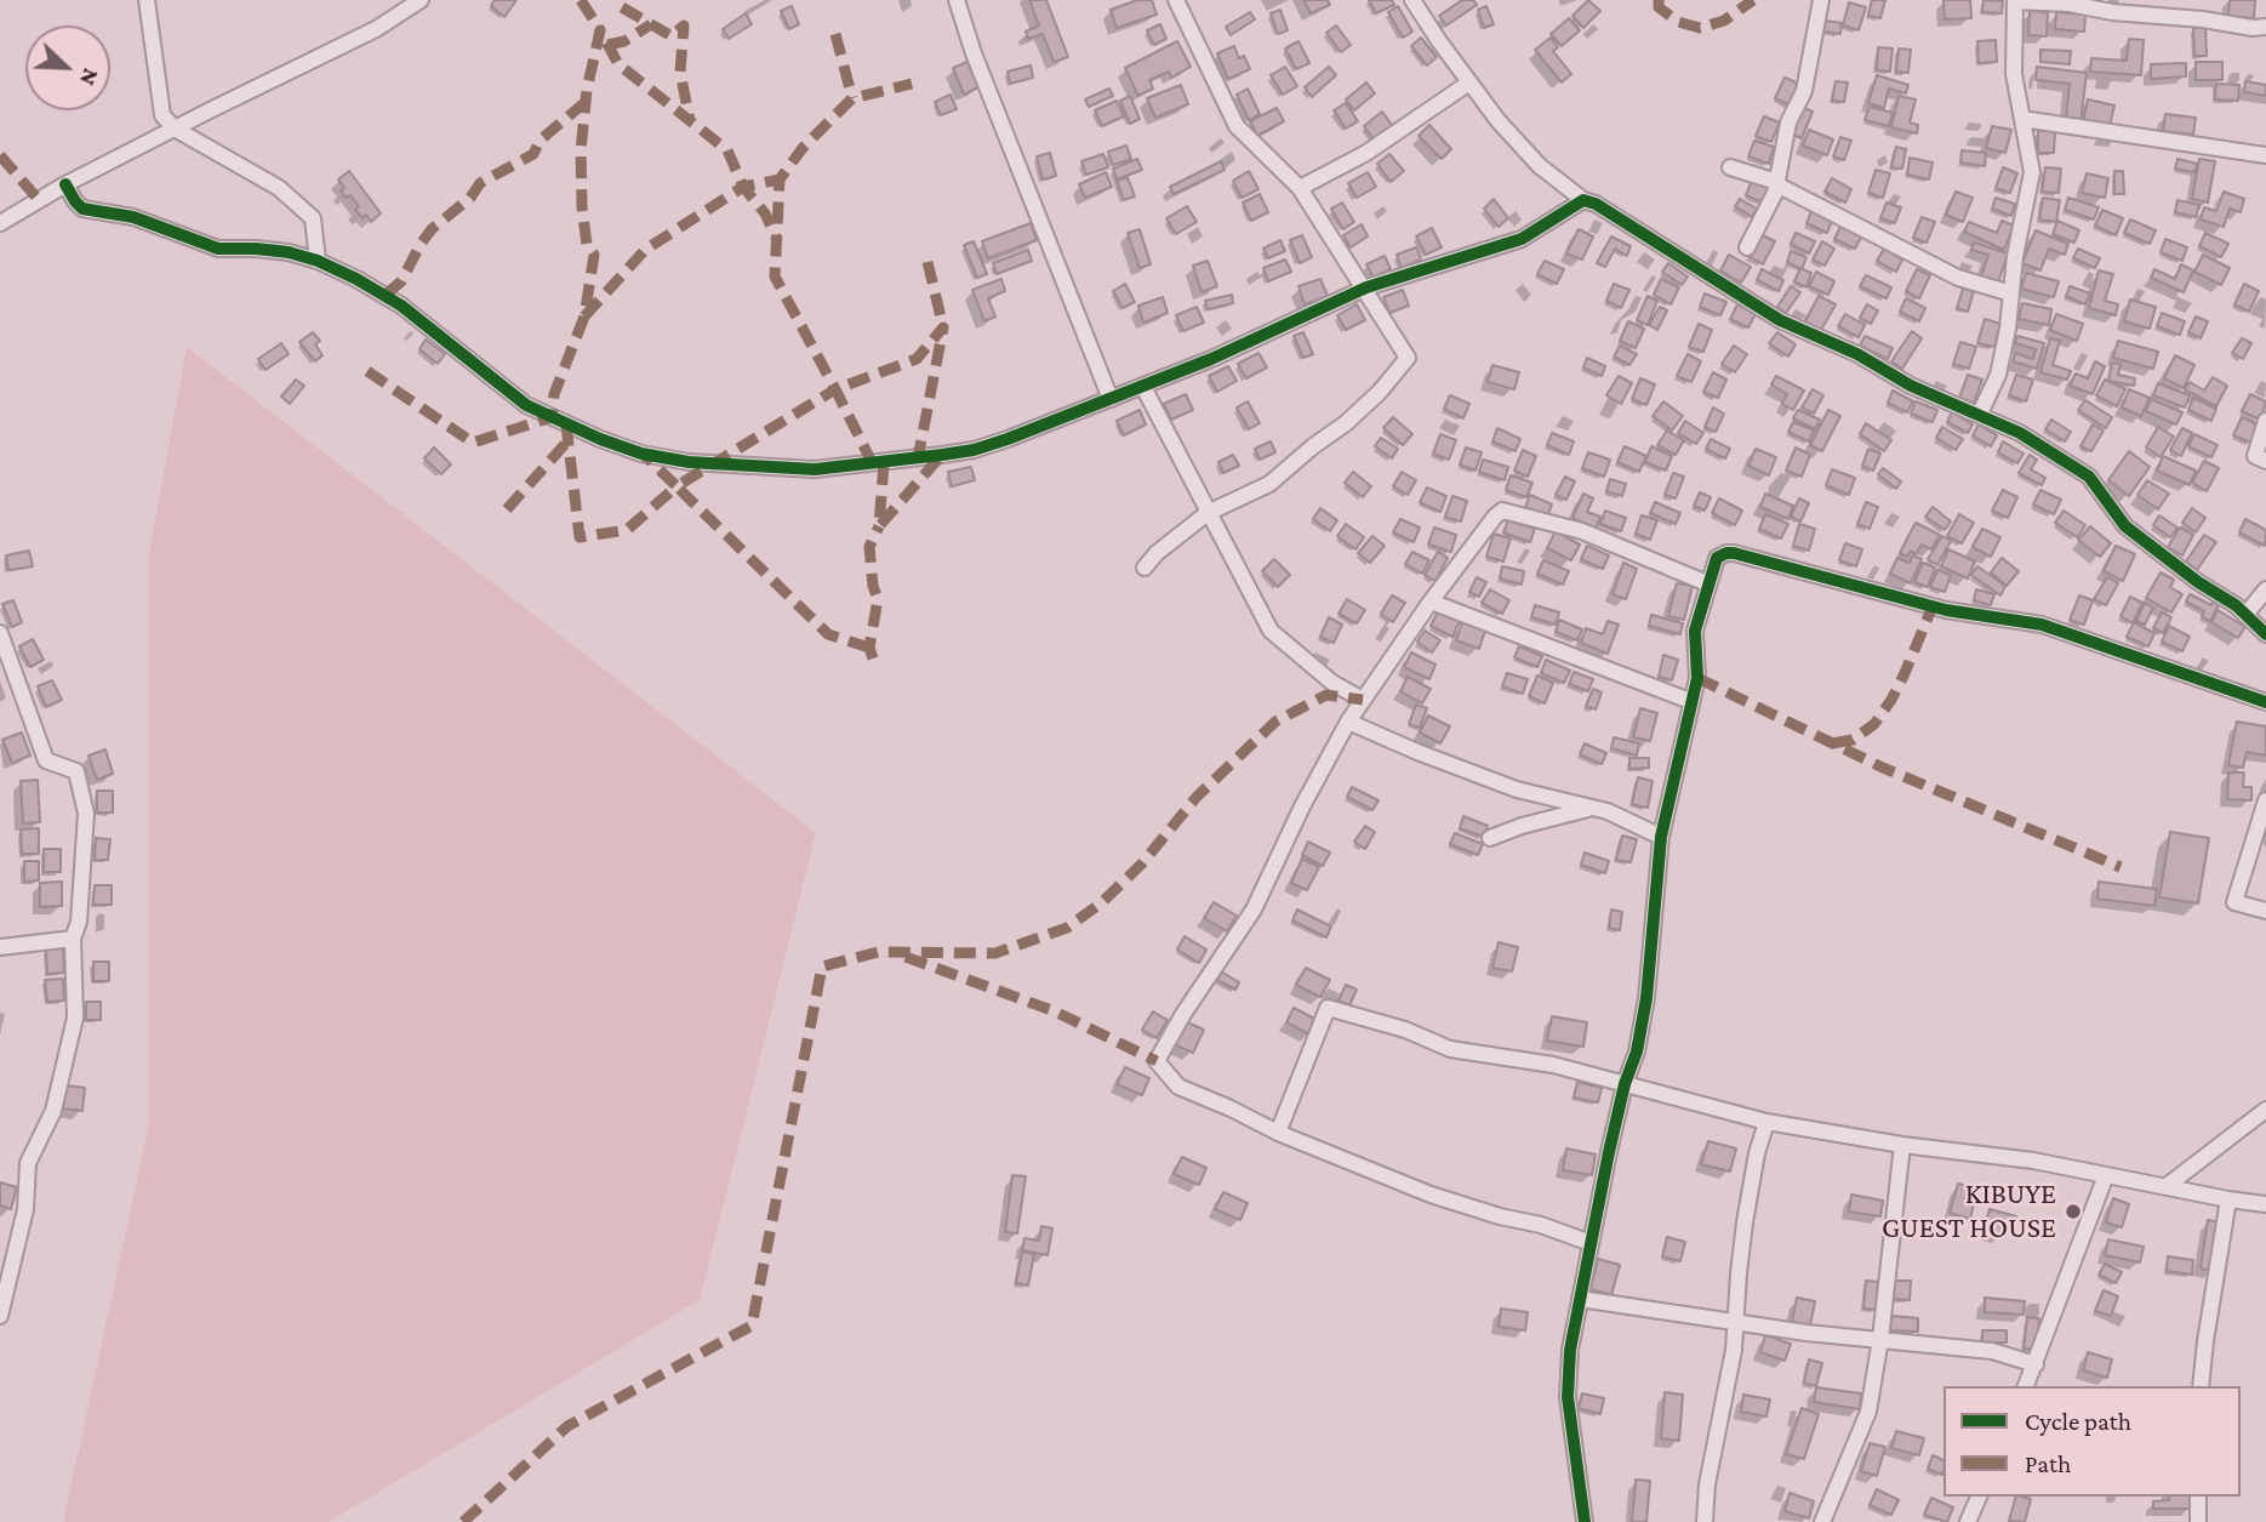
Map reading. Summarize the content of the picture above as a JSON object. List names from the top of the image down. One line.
{"places":["KIBUYE GUEST HOUSE"],"legend":["Cycle path","Path"],"north":"bottom right"}
